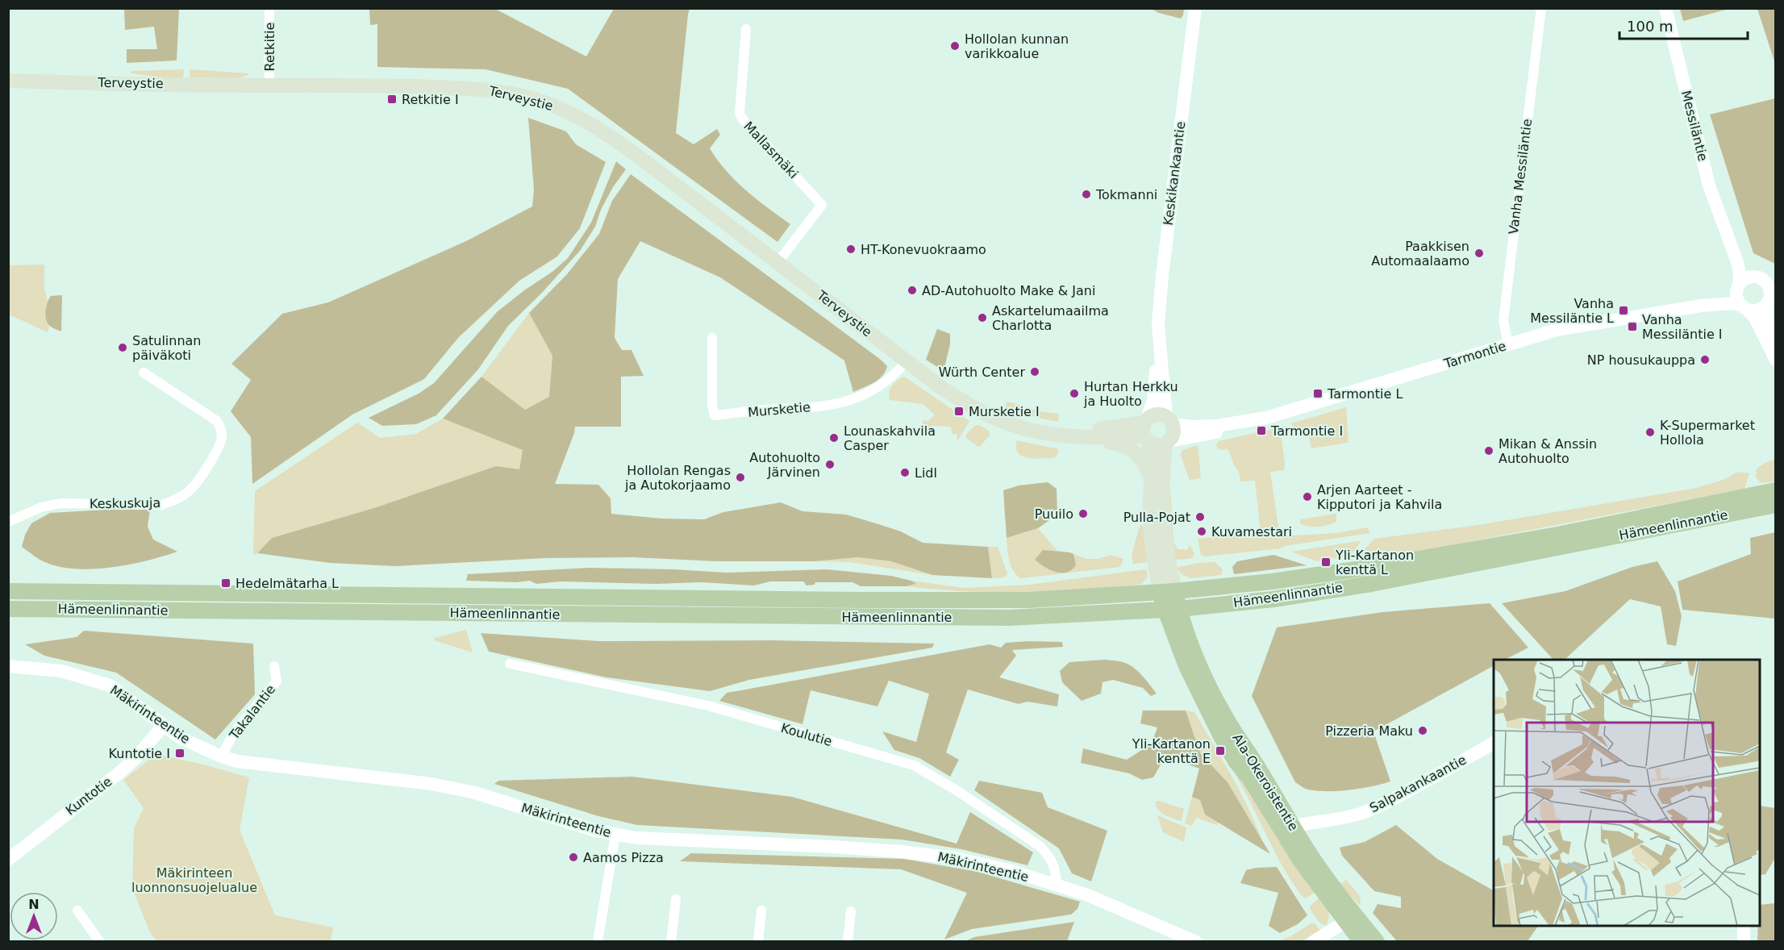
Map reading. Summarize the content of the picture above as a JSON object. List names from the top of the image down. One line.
{"streets":{"main road":["Terveystie","Keskikankaantie","Hämeenlinnantie","Ala-Okeroistentie"],"street":["Retkitie","Messiläntie","Mallasmäki","Vanha Messiläntie","Tarmontie","Mursketie","Keskuskuja","Takalantie","Mäkirinteentie","Koulutie","Salpakankaantie","Kuntotie"]},"crossings":[["Retkitie","Terveystie"],["Terveystie","Mallasmäki"],["Terveystie","Keskikankaantie"],["Terveystie","Tarmontie"],["Terveystie","Mursketie"],["Messiläntie","Tarmontie"],["Keskikankaantie","Tarmontie"],["Keskikankaantie","Hämeenlinnantie"],["Keskikankaantie","Ala-Okeroistentie"],["Vanha Messiläntie","Tarmontie"],["Hämeenlinnantie","Ala-Okeroistentie"],["Takalantie","Mäkirinteentie"],["Mäkirinteentie","Koulutie"],["Mäkirinteentie","Kuntotie"],["Ala-Okeroistentie","Salpakankaantie"]],"parks":["Mäkirinteen luonnonsuojelualue"],"places":{"other":["Hollolan kunnan varikkoalue","Tokmanni","HT-Konevuokraamo","Paakkisen Automaalaamo","AD-Autohuolto Make & Jani","Askartelumaailma Charlotta","Satulinnan päiväkoti","NP housukauppa","Würth Center","Hurtan Herkku ja Huolto","K-Supermarket Hollola","Lounaskahvila Casper","Mikan & Anssin Autohuolto","Autohuolto Järvinen","Lidl","Hollolan Rengas ja Autokorjaamo","Arjen Aarteet - Kipputori ja Kahvila","Puuilo","Pulla-Pojat","Kuvamestari","Pizzeria Maku","Aamos Pizza"],"transit":["Retkitie I","Vanha Messiläntie L","Vanha Messiläntie I","Tarmontie L","Mursketie I","Tarmontie I","Yli-Kartanon kenttä L","Hedelmätarha L","Yli-Kartanon kenttä E","Kuntotie I"]},"scale_bar":"100 m","north":"top"}
